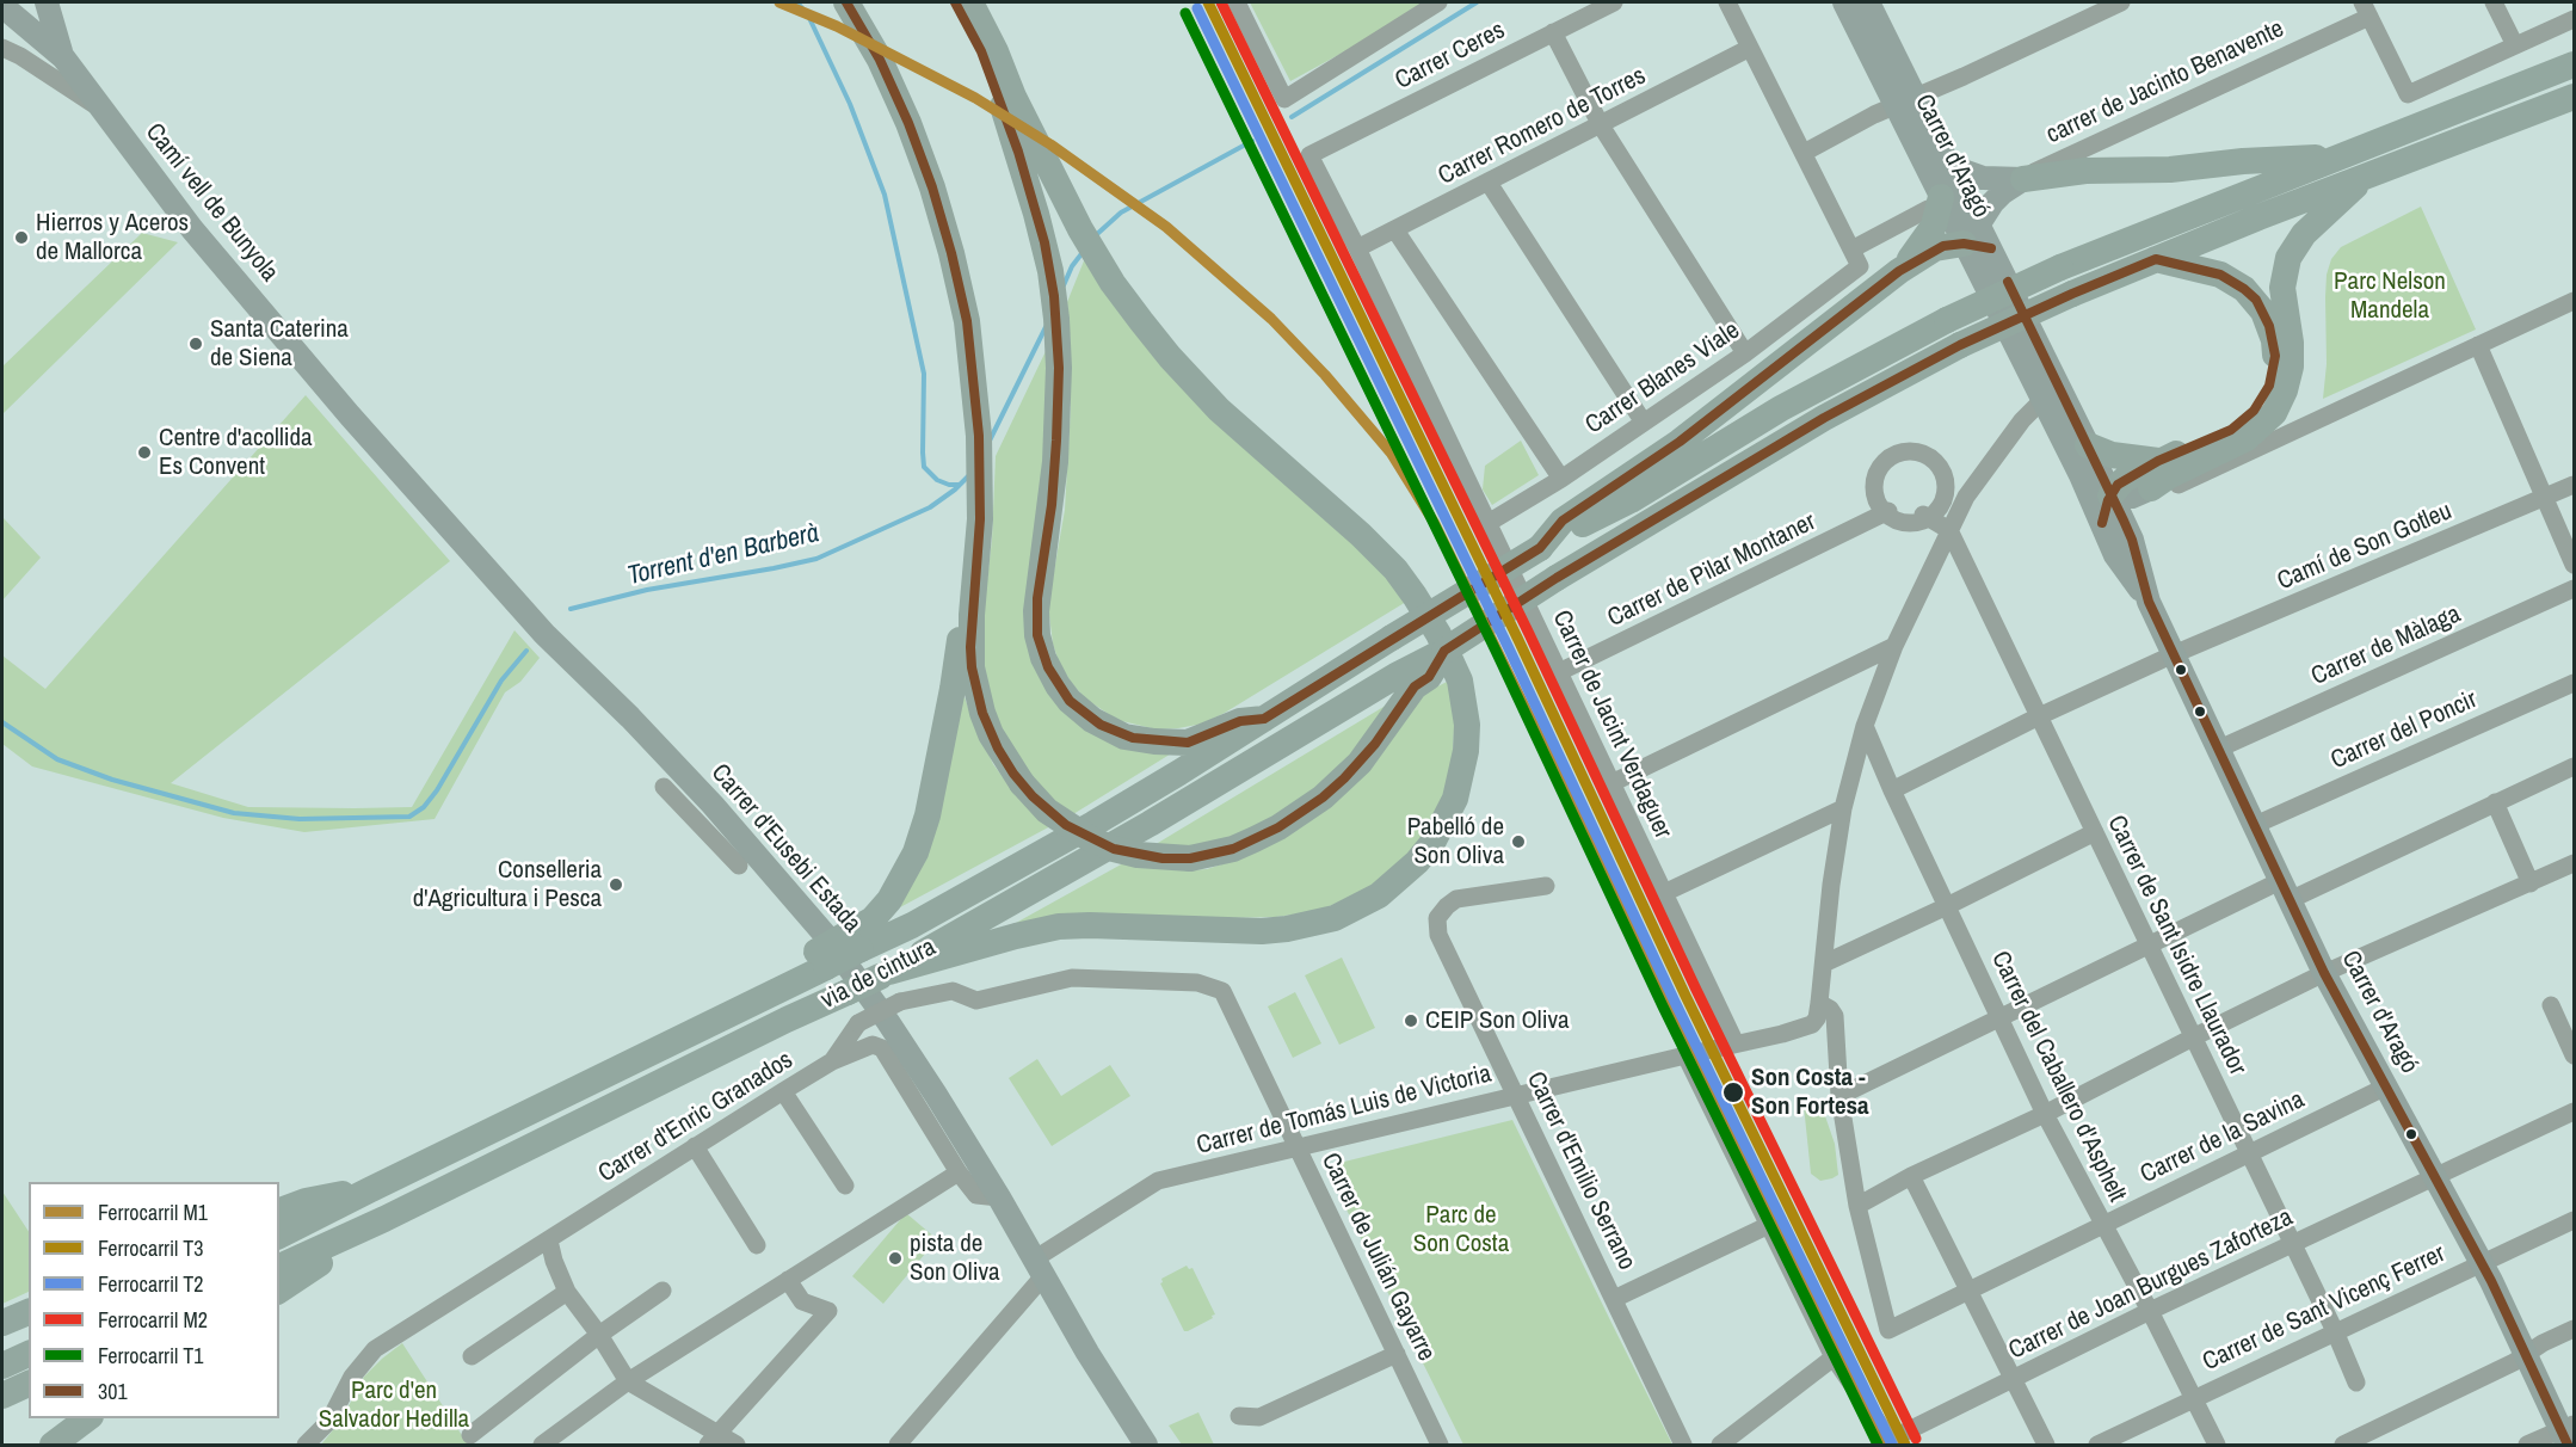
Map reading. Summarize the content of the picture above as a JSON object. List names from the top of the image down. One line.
{"streets":{"highway":["via de cintura"],"main road":["Carrer d'Aragó","Camí vell de Bunyola","Carrer d'Eusebi Estada"],"street":["Carrer Ceres","carrer de Jacinto Benavente","Carrer Romero de Torres","Carrer Blanes Viale","Camí de Son Gotleu","Carrer de Pilar Montaner","Carrer de Màlaga","Carrer de Jacint Verdaguer","Carrer del Poncir","Carrer de Sant Isidre Llaurador","Carrer del Caballero d'Asphelt","Carrer de Tomás Luis de Victoria","Carrer d'Enric Granados","Carrer de la Savina","Carrer d'Emilio Serrano","Carrer de Julián Gayarre","Carrer de Joan Burgues Zaforteza","Carrer de Sant Vicenç Ferrer"]},"crossings":[["Carrer Ceres","Carrer de Jacint Verdaguer"],["Carrer Romero de Torres","Carrer de Jacint Verdaguer"],["Carrer d'Aragó","Carrer Blanes Viale"],["Carrer d'Aragó","Camí de Son Gotleu"],["Carrer d'Aragó","Carrer de Màlaga"],["Carrer d'Aragó","Carrer del Poncir"],["Carrer d'Aragó","Carrer de la Savina"],["Carrer d'Aragó","Carrer de Joan Burgues Zaforteza"],["Carrer d'Aragó","Carrer de Sant Vicenç Ferrer"],["Camí vell de Bunyola","Carrer d'Eusebi Estada"],["Carrer Blanes Viale","Carrer de Jacint Verdaguer"],["Camí de Son Gotleu","Carrer de Sant Isidre Llaurador"],["Camí de Son Gotleu","Carrer del Caballero d'Asphelt"],["Carrer de Pilar Montaner","Carrer de Jacint Verdaguer"],["Carrer de Jacint Verdaguer","Carrer de Tomás Luis de Victoria"],["Carrer d'Eusebi Estada","Carrer de Tomás Luis de Victoria"],["Carrer de Sant Isidre Llaurador","Carrer de la Savina"],["Carrer de Sant Isidre Llaurador","Carrer de Joan Burgues Zaforteza"],["Carrer de Sant Isidre Llaurador","Carrer de Sant Vicenç Ferrer"],["Carrer del Caballero d'Asphelt","Carrer de la Savina"],["Carrer del Caballero d'Asphelt","Carrer de Joan Burgues Zaforteza"],["Carrer del Caballero d'Asphelt","Carrer de Sant Vicenç Ferrer"],["Carrer de Tomás Luis de Victoria","Carrer d'Emilio Serrano"],["Carrer de Tomás Luis de Victoria","Carrer de Julián Gayarre"],["Carrer d'Enric Granados","Carrer de Julián Gayarre"]],"water":["Torrent d'en Barberà"],"parks":["Parc Nelson Mandela","Parc de Son Costa","Parc d'en Salvador Hedilla"],"places":["Hierros y Aceros de Mallorca","Santa Caterina de Siena","Centre d'acollida Es Convent","Pabelló de Son Oliva","Conselleria d'Agricultura i Pesca","CEIP Son Oliva","Son Costa - Son Fortesa","pista de Son Oliva"],"lines":["rail line M1","rail line T3","rail line M2","transit line 301","rail line T2","rail line T1"],"legend":["Ferrocarril M1","Ferrocarril T3","Ferrocarril T2","Ferrocarril M2","Ferrocarril T1","301"]}
